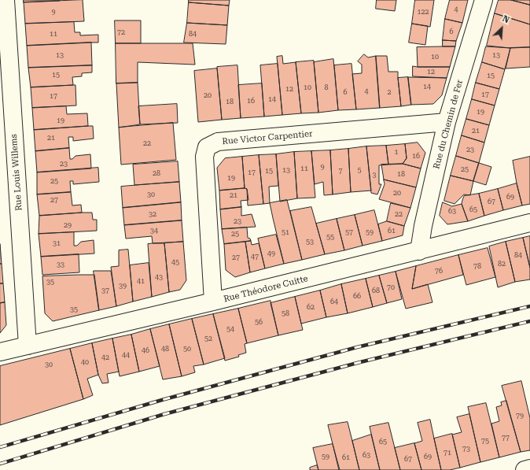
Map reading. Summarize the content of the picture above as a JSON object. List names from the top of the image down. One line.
{"streets":{"street":["Rue du Chemin de Fer","Rue Victor Carpentier","Rue Louis Willems","Rue Théodore Cuitte"]},"crossings":[["Rue du Chemin de Fer","Rue Victor Carpentier"],["Rue du Chemin de Fer","Rue Théodore Cuitte"],["Rue Victor Carpentier","Rue Théodore Cuitte"],["Rue Louis Willems","Rue Théodore Cuitte"]],"house_numbers":["4","9","122","6","72","11","84","13","13","10","12","15","15","14","10","8","12","4","6","2","17","20","17","14","16","18","19","19","21","21","22","23","1","16","23","9","11","25","13","5","15","7","17","28","18","3","19","25","20","30","21","69","27","67","65","63","32","22","23","29","34","61","51","57","59","25","55","53","31","49","84","47","27","45","82","33","78","76","43","41","35","39","70","37","68","66","64","62","35","58","56","54","52","48","50","46","44","42","40","30","79","77","75","65","73","71","63","59","69","61","67"],"north":"top right"}
